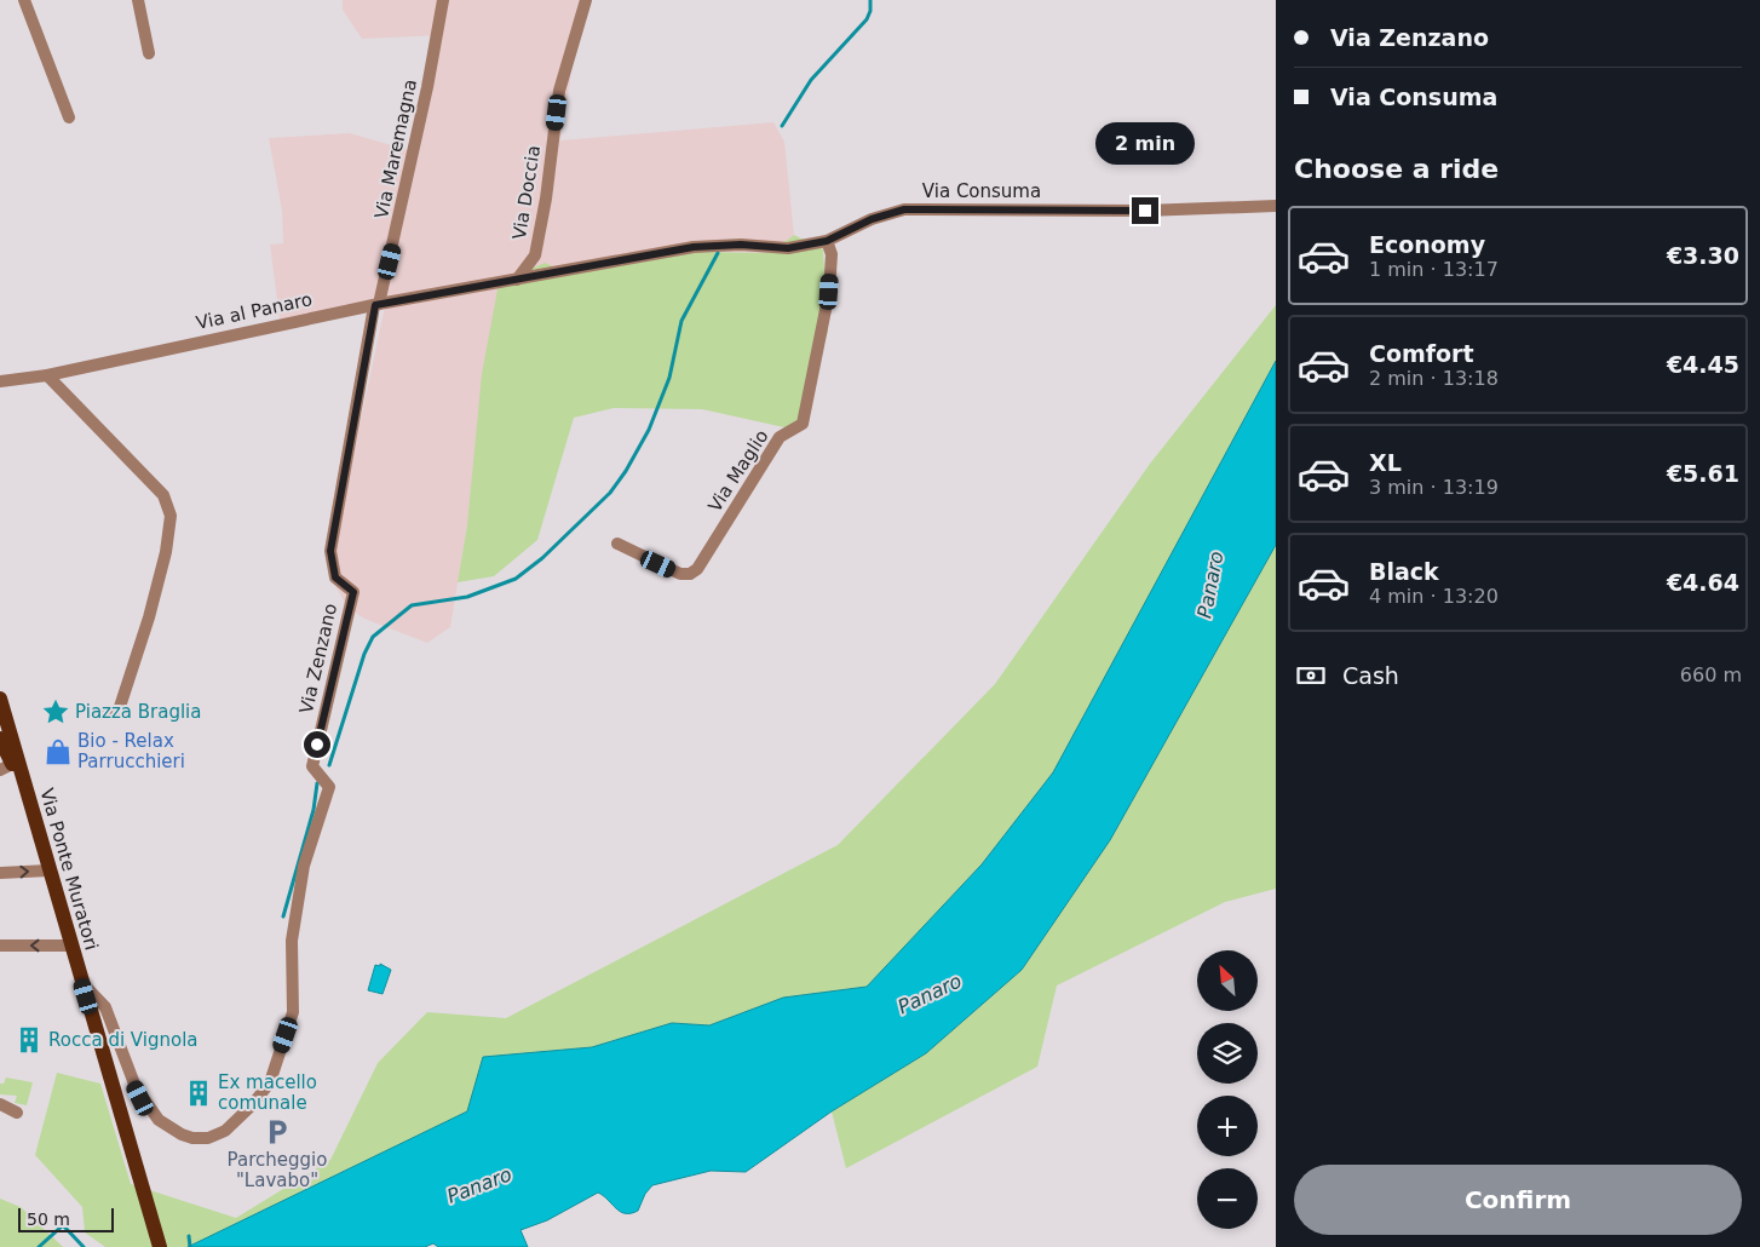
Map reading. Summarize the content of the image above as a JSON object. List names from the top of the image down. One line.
{"streets":{"main road":["Via Ponte Muratori"],"street":["Via Maremagna","Via Consuma","Via Doccia","Via al Panaro","Via Maglio","Via Zenzano"]},"crossings":[["Via Maremagna","Via al Panaro"],["Via Maremagna","Via Zenzano"],["Via Consuma","Via Doccia"],["Via Consuma","Via al Panaro"],["Via Consuma","Via Maglio"],["Via Doccia","Via al Panaro"],["Via al Panaro","Via Zenzano"],["Via Zenzano","Via Ponte Muratori"]],"water":["Panaro"],"places":{"place":["Piazza Braglia"],"shop":["Bio - Relax Parrucchieri"],"building":["Rocca di Vignola","Ex macello comunale"],"parking":["Parcheggio \"Lavabo\""]},"scale_bar":"50 m","north":"top left","page":{"banner":["Via Zenzano","Via Consuma"],"bubble":"2 min","heading":"Choose a ride","list":[{"name":"Economy","note":"1 min · 13:17","value":"€3.30"},{"name":"Comfort","note":"2 min · 13:18","value":"€4.45"},{"name":"XL","note":"3 min · 13:19","value":"€5.61"},{"name":"Black","note":"4 min · 13:20","value":"€4.64"}],"pay":["Cash","660 m"],"map_buttons":["+","−"],"buttons":"Confirm","scale":"50 m"}}
